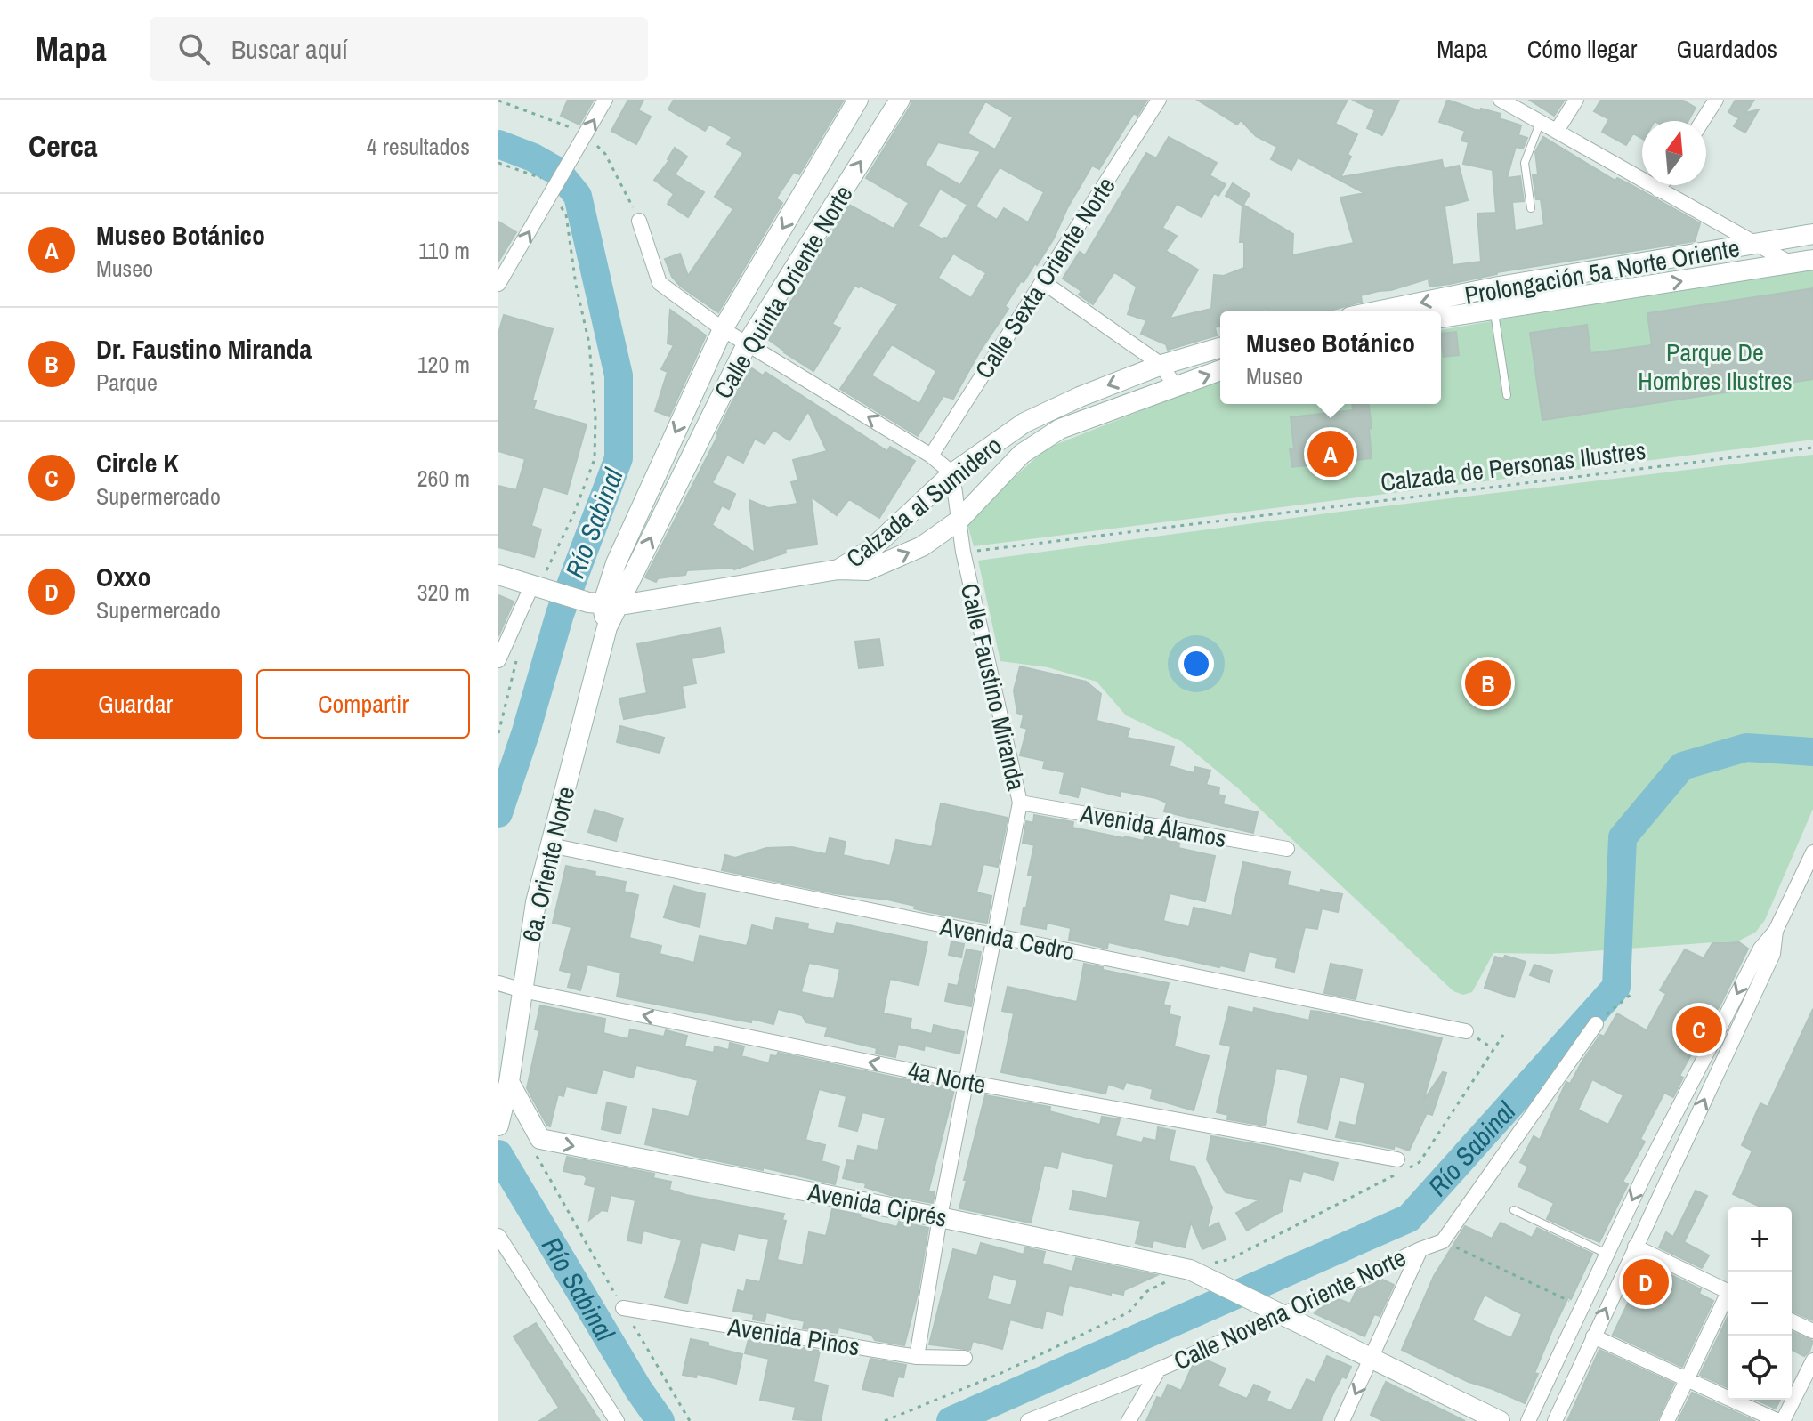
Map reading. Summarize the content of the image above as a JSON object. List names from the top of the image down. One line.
{"streets":{"street":["Prolongación 5a Norte Oriente","Calle Sexta Oriente Norte","Calle Quinta Oriente Norte","Calzada al Sumidero","Calle Faustino Miranda","Avenida Álamos","6a. Oriente Norte","Avenida Cedro","4a Norte","Avenida Ciprés","Calle Novena Oriente Norte","Avenida Pinos"],"path":["Calzada de Personas Ilustres"]},"crossings":[["Calle Quinta Oriente Norte","6a. Oriente Norte"],["Calzada de Personas Ilustres","Calle Faustino Miranda"],["Calzada al Sumidero","Calle Faustino Miranda"],["Calle Faustino Miranda","Avenida Álamos"],["Calle Faustino Miranda","Avenida Cedro"],["Calle Faustino Miranda","4a Norte"],["Calle Faustino Miranda","Avenida Ciprés"],["Calle Faustino Miranda","Avenida Pinos"],["6a. Oriente Norte","Avenida Cedro"],["6a. Oriente Norte","4a Norte"],["6a. Oriente Norte","Avenida Ciprés"],["Avenida Ciprés","Calle Novena Oriente Norte"]],"one_way":["4a Norte","Avenida Ciprés"],"water":["Río Sabinal"],"parks":["Parque De Hombres Ilustres"],"north":"top","page":{"header":"Mapa","search":"Buscar aquí","nav":["Mapa","Cómo llegar","Guardados"],"heading":["Cerca","4 resultados"],"list":[{"mark":"A","name":"Museo Botánico","note":"Museo","value":"110 m"},{"mark":"B","name":"Dr. Faustino Miranda","note":"Parque","value":"120 m"},{"mark":"C","name":"Circle K","note":"Supermercado","value":"260 m"},{"mark":"D","name":"Oxxo","note":"Supermercado","value":"320 m"}],"popup":["Museo Botánico","Museo"],"pins":["A","B","C","D"],"buttons":["Guardar","Compartir"],"map_buttons":["+","−"]}}
